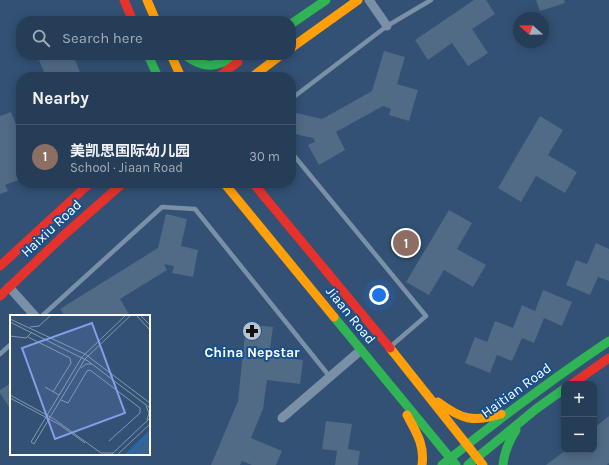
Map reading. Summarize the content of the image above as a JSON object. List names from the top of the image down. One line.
{"streets":{"main road":["Haixiu Road","Jiaan Road","Haitian Road"]},"crossings":[["Jiaan Road","Haitian Road"]],"places":{"pharmacy":["China Nepstar"]},"north":"left","page":{"search":"Search here","heading":"Nearby","list":[{"mark":"1","name":"美凯思国际幼儿园","note":"School · Jiaan Road","value":"30 m"}],"pins":"1","map_buttons":["+","−"]}}
